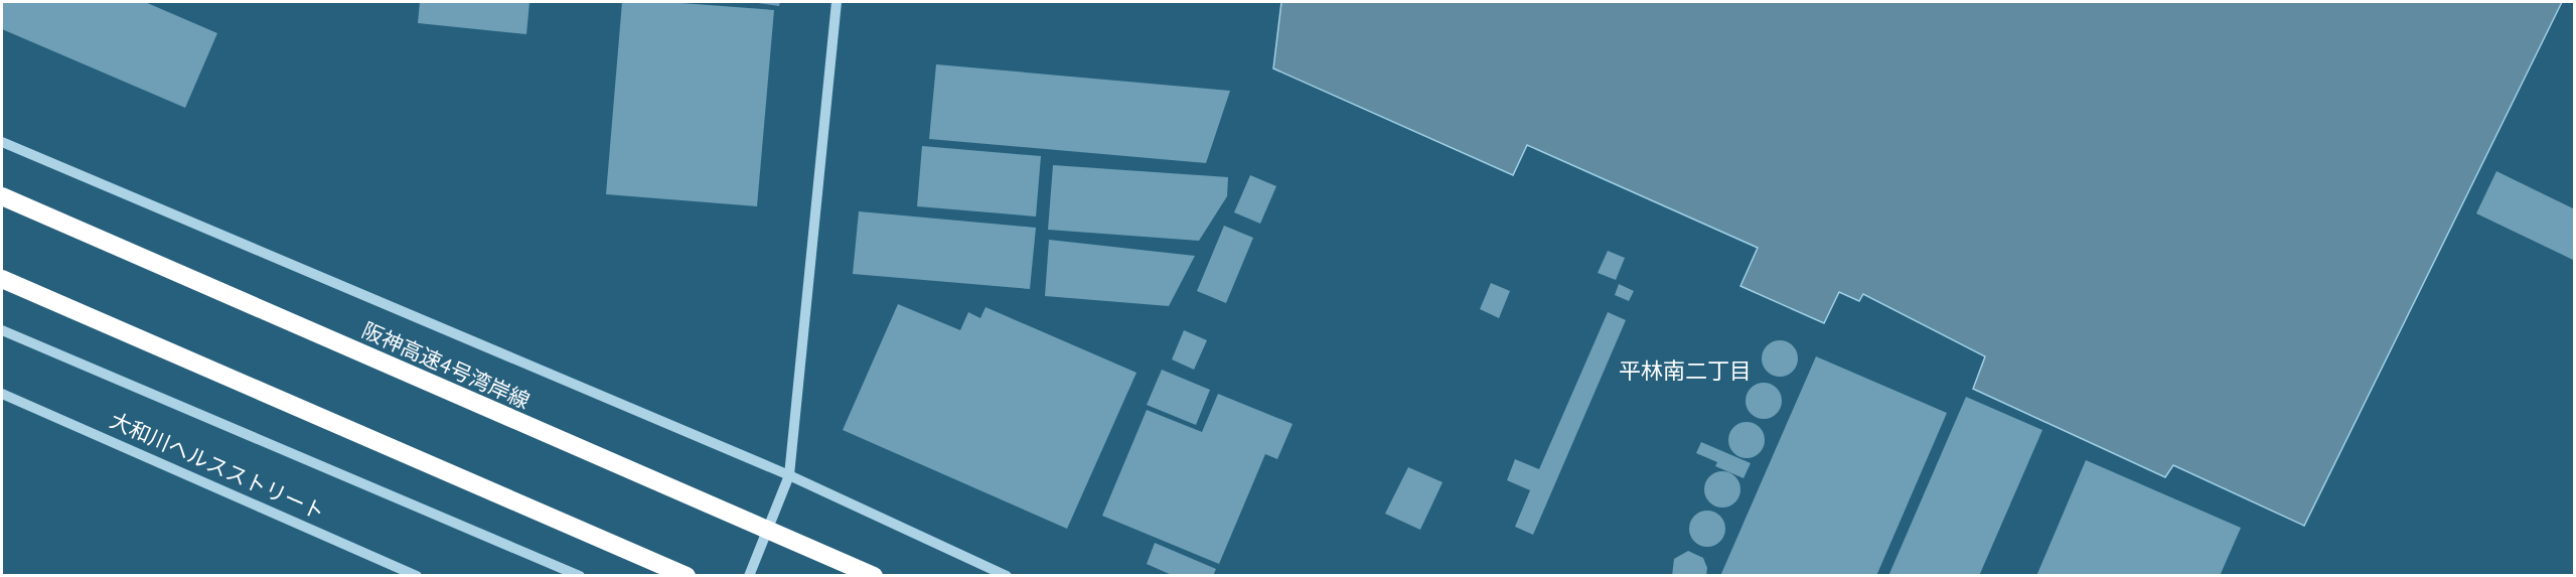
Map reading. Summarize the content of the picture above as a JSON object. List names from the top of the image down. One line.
{"streets":{"highway":["阪神高速4号湾岸線"],"street":["大和川ヘルスストリート"]},"districts":["平林南二丁目"]}
